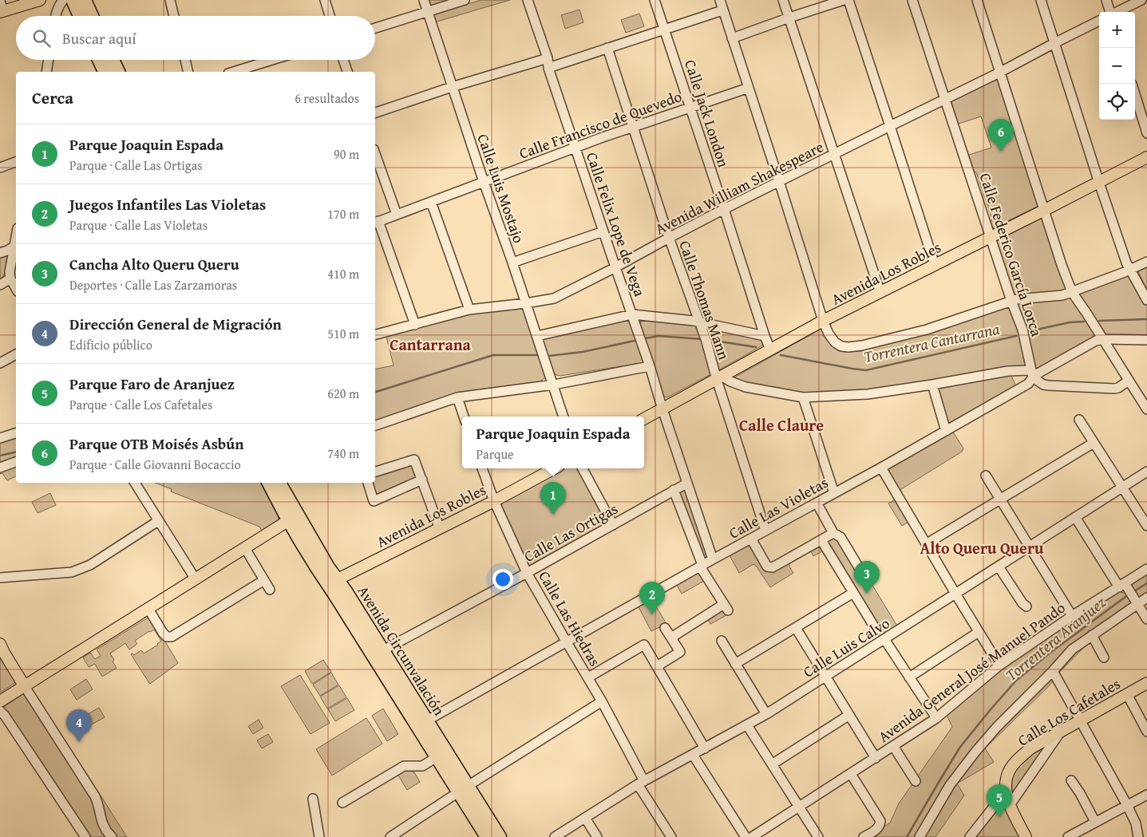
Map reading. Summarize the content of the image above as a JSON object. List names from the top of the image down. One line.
{"streets":{"highway":["Avenida Circunvalación"],"main road":["Avenida Los Robles","Calle Los Cafetales"],"street":["Calle Jack London","Calle Francisco de Quevedo","Avenida William Shakespeare","Calle Luis Mostajo","Calle Felix Lope de Vega","Calle Federico García Lorca","Calle Thomas Mann","Calle Las Violetas","Calle Las Ortigas","Calle Las Hiedras","Calle Luis Calvo","Avenida General José Manuel Pando"]},"crossings":[["Calle Jack London","Calle Francisco de Quevedo"],["Calle Jack London","Avenida William Shakespeare"],["Calle Jack London","Avenida Los Robles"],["Calle Francisco de Quevedo","Calle Luis Mostajo"],["Calle Francisco de Quevedo","Calle Felix Lope de Vega"],["Calle Francisco de Quevedo","Calle Thomas Mann"],["Avenida William Shakespeare","Calle Luis Mostajo"],["Avenida William Shakespeare","Calle Felix Lope de Vega"],["Avenida William Shakespeare","Calle Federico García Lorca"],["Avenida William Shakespeare","Calle Thomas Mann"],["Calle Felix Lope de Vega","Avenida Los Robles"],["Calle Felix Lope de Vega","Calle Las Violetas"],["Calle Felix Lope de Vega","Calle Las Ortigas"],["Calle Federico García Lorca","Avenida Los Robles"],["Calle Federico García Lorca","Calle Las Violetas"],["Avenida Los Robles","Calle Thomas Mann"],["Avenida Los Robles","Calle Las Hiedras"],["Avenida Los Robles","Avenida Circunvalación"],["Calle Thomas Mann","Calle Las Violetas"],["Calle Las Violetas","Calle Las Hiedras"],["Calle Las Violetas","Avenida Circunvalación"],["Calle Las Ortigas","Calle Las Hiedras"],["Calle Las Ortigas","Avenida Circunvalación"],["Calle Las Hiedras","Calle Luis Calvo"]],"districts":["Cantarrana","Calle Claure","Alto Queru Queru"],"water":["Torrentera Cantarrana","Torrentera Aranjuez"],"page":{"map_buttons":["+","−"],"search":"Buscar aquí","heading":["Cerca","6 resultados"],"pins":["6","1","3","2","4","5"],"list":[{"mark":"1","name":"Parque Joaquin Espada","note":"Parque · Calle Las Ortigas","value":"90 m"},{"mark":"2","name":"Juegos Infantiles Las Violetas","note":"Parque · Calle Las Violetas","value":"170 m"},{"mark":"3","name":"Cancha Alto Queru Queru","note":"Deportes · Calle Las Zarzamoras","value":"410 m"},{"mark":"4","name":"Dirección General de Migración","note":"Edificio público","value":"510 m"},{"mark":"5","name":"Parque Faro de Aranjuez","note":"Parque · Calle Los Cafetales","value":"620 m"},{"mark":"6","name":"Parque OTB Moisés Asbún","note":"Parque · Calle Giovanni Bocaccio","value":"740 m"}],"popup":["Parque Joaquin Espada","Parque"]}}
